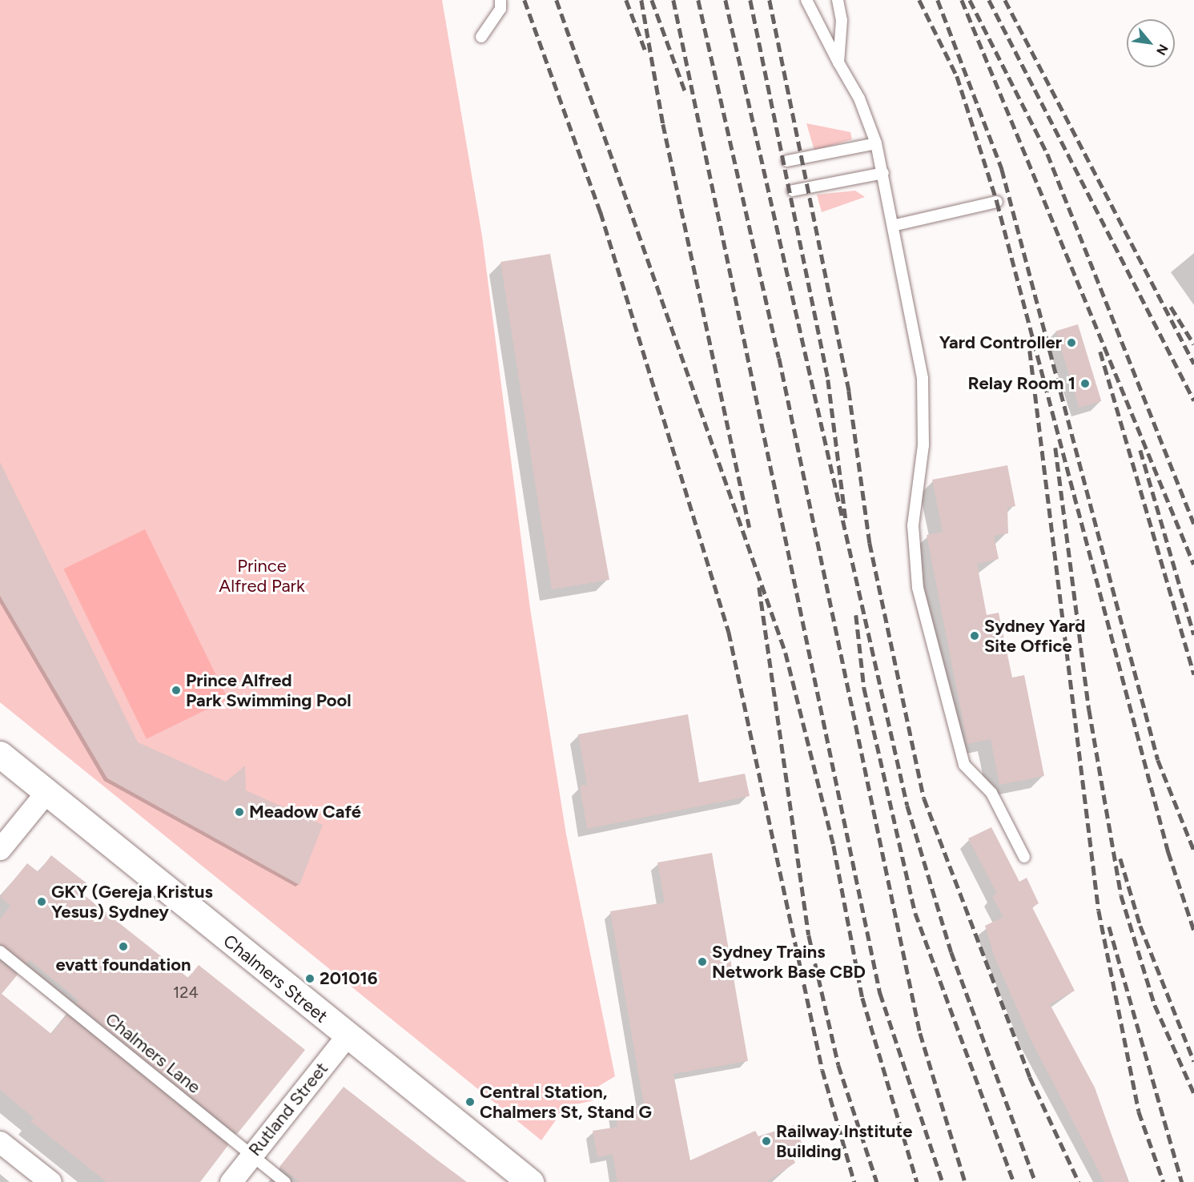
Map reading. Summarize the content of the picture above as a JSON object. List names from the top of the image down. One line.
{"streets":{"main road":["Chalmers Street"],"street":["Rutland Street"],"lane":["Chalmers Lane"]},"crossings":[["Chalmers Street","Rutland Street"],["Chalmers Lane","Rutland Street"]],"parks":["Prince Alfred Park"],"places":["Yard Controller","Relay Room 1","Sydney Yard Site Office","Prince Alfred Park Swimming Pool","Meadow Café","GKY (Gereja Kristus Yesus) Sydney","evatt foundation","Sydney Trains Network Base CBD","201016","Central Station, Chalmers St, Stand G","Railway Institute Building"],"house_numbers":["124"],"north":"bottom right"}
